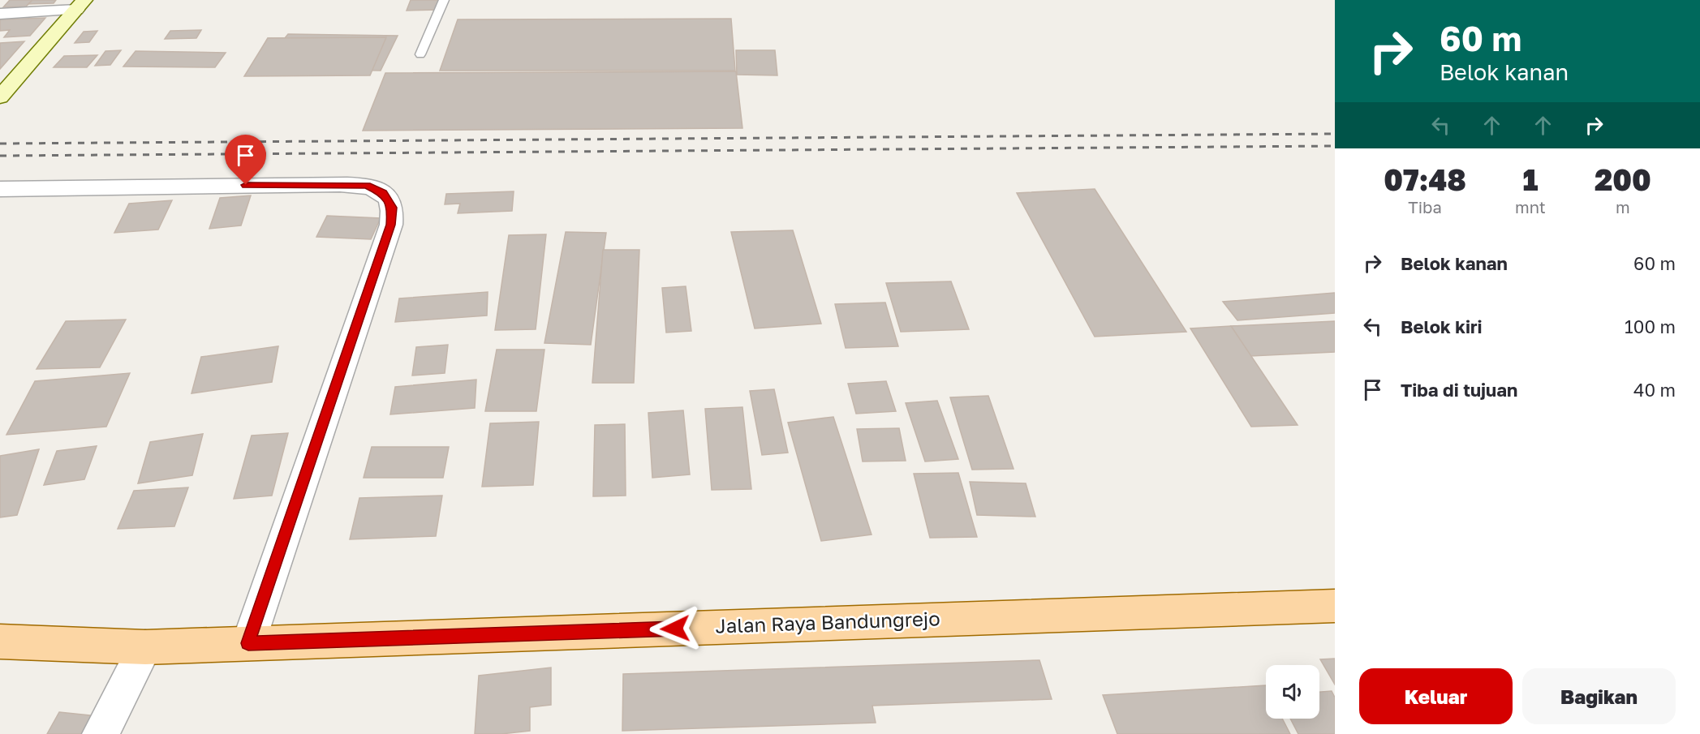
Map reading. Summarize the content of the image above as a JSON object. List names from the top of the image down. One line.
{"streets":{"main road":["Jalan Raya Bandungrejo"]},"page":{"turn":["60 m","Belok kanan"],"eta":["07:48","Tiba","1","mnt","200","m"],"list":[{"name":"Belok kanan","value":"60 m"},{"name":"Belok kiri","value":"100 m"},{"name":"Tiba di tujuan","value":"40 m"}],"buttons":["Keluar","Bagikan"]}}
